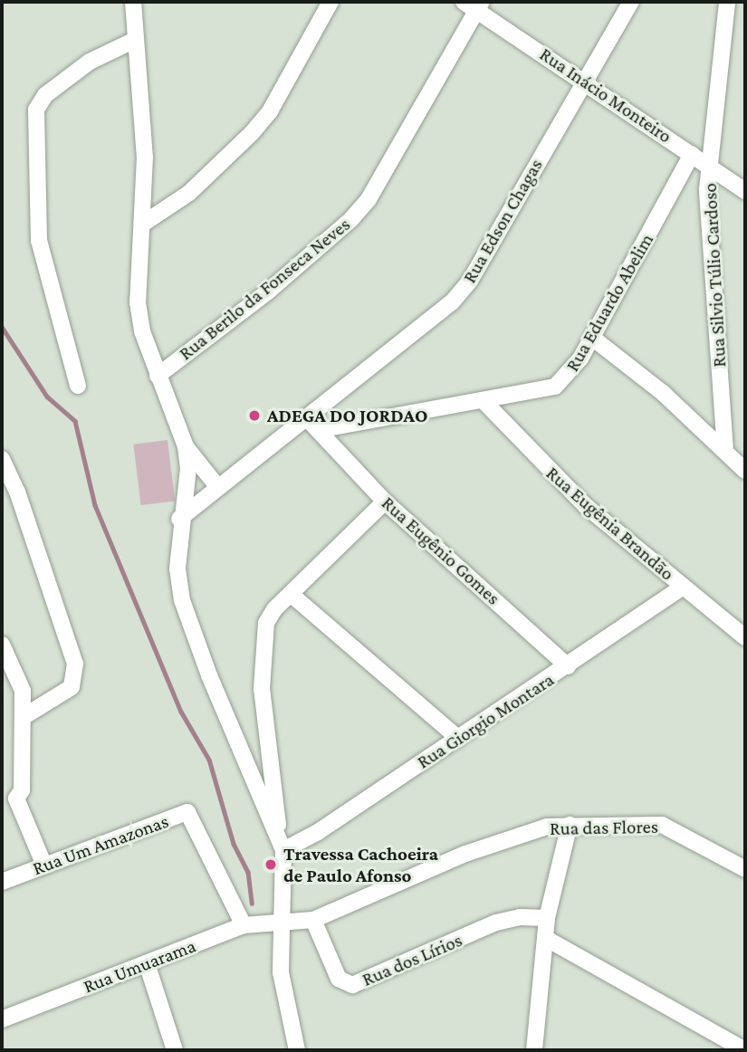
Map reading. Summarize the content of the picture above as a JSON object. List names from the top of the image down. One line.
{"streets":{"street":["Rua Inácio Monteiro","Rua Edson Chagas","Rua Silvio Túlio Cardoso","Rua Berilo da Fonseca Neves","Rua Eduardo Abelim","Rua Eugênia Brandão","Rua Eugênio Gomes","Rua Giorgio Montara","Rua das Flores","Rua Um Amazonas","Rua dos Lírios","Rua Umuarama"]},"crossings":[["Rua Inácio Monteiro","Rua Edson Chagas"],["Rua Inácio Monteiro","Rua Silvio Túlio Cardoso"],["Rua Inácio Monteiro","Rua Berilo da Fonseca Neves"],["Rua Inácio Monteiro","Rua Eduardo Abelim"],["Rua Eduardo Abelim","Rua Eugênia Brandão"],["Rua Eduardo Abelim","Rua Eugênio Gomes"],["Rua Eugênia Brandão","Rua Giorgio Montara"],["Rua Eugênio Gomes","Rua Giorgio Montara"],["Rua das Flores","Rua dos Lírios"],["Rua das Flores","Rua Umuarama"],["Rua Um Amazonas","Rua Umuarama"]],"places":["ADEGA DO JORDAO","Travessa Cachoeira de Paulo Afonso"]}
